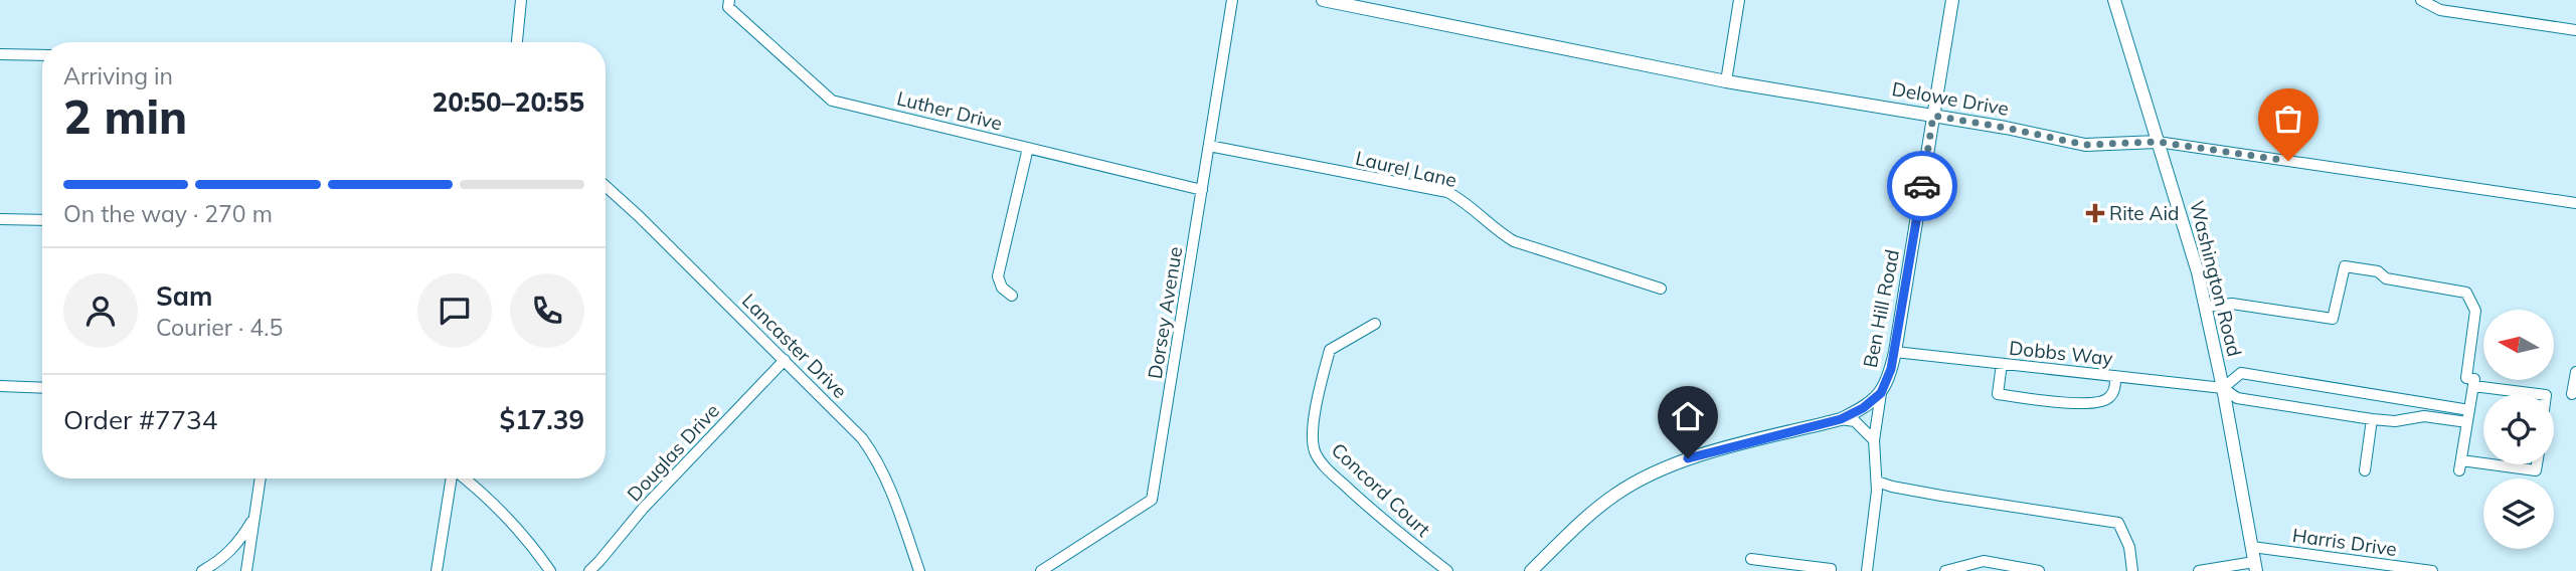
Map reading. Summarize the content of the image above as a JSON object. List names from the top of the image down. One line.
{"streets":{"street":["Delowe Drive","Luther Drive","Laurel Lane","Washington Road","Ben Hill Road","Dorsey Avenue","Lancaster Drive","Dobbs Way","Douglas Drive","Concord Court","Harris Drive"]},"crossings":[["Delowe Drive","Washington Road"],["Delowe Drive","Ben Hill Road"],["Luther Drive","Dorsey Avenue"],["Laurel Lane","Dorsey Avenue"],["Washington Road","Dobbs Way"],["Washington Road","Harris Drive"],["Ben Hill Road","Dobbs Way"],["Lancaster Drive","Douglas Drive"]],"places":{"health":["Rite Aid"]},"north":"left","page":{"heading":["2 min","Arriving in","20:50–20:55"],"panel":["Sam","Courier · 4.5","Order #7734","$17.39"],"bar":"On the way · 270 m"}}
